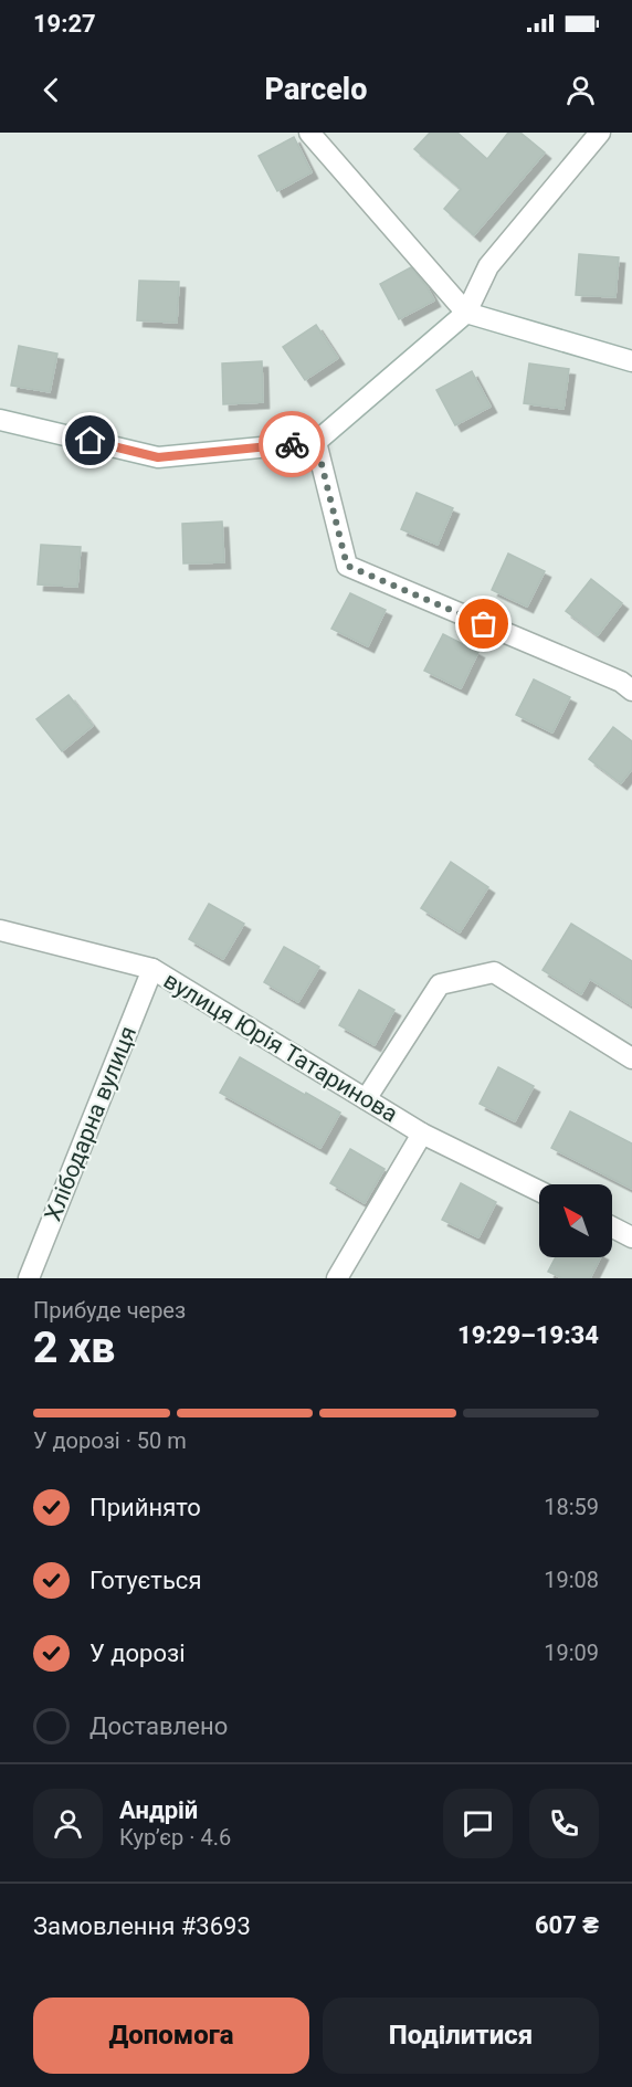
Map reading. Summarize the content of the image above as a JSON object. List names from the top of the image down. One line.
{"streets":{"street":["вулиця Юрія Татаринова","Хлібодарна вулиця"]},"crossings":[["вулиця Юрія Татаринова","Хлібодарна вулиця"]],"north":"top left","page":{"status":"19:27","header":"Parcelo","heading":["2 хв","Прибуде через","19:29–19:34"],"panel":["Андрій","Кур’єр · 4.6","Замовлення #3693","607 ₴"],"bar":"У дорозі · 50 m","list":[["Прийнято","18:59"],["Готується","19:08"],["У дорозі","19:09"],"Доставлено"],"buttons":["Допомога","Поділитися"]}}
